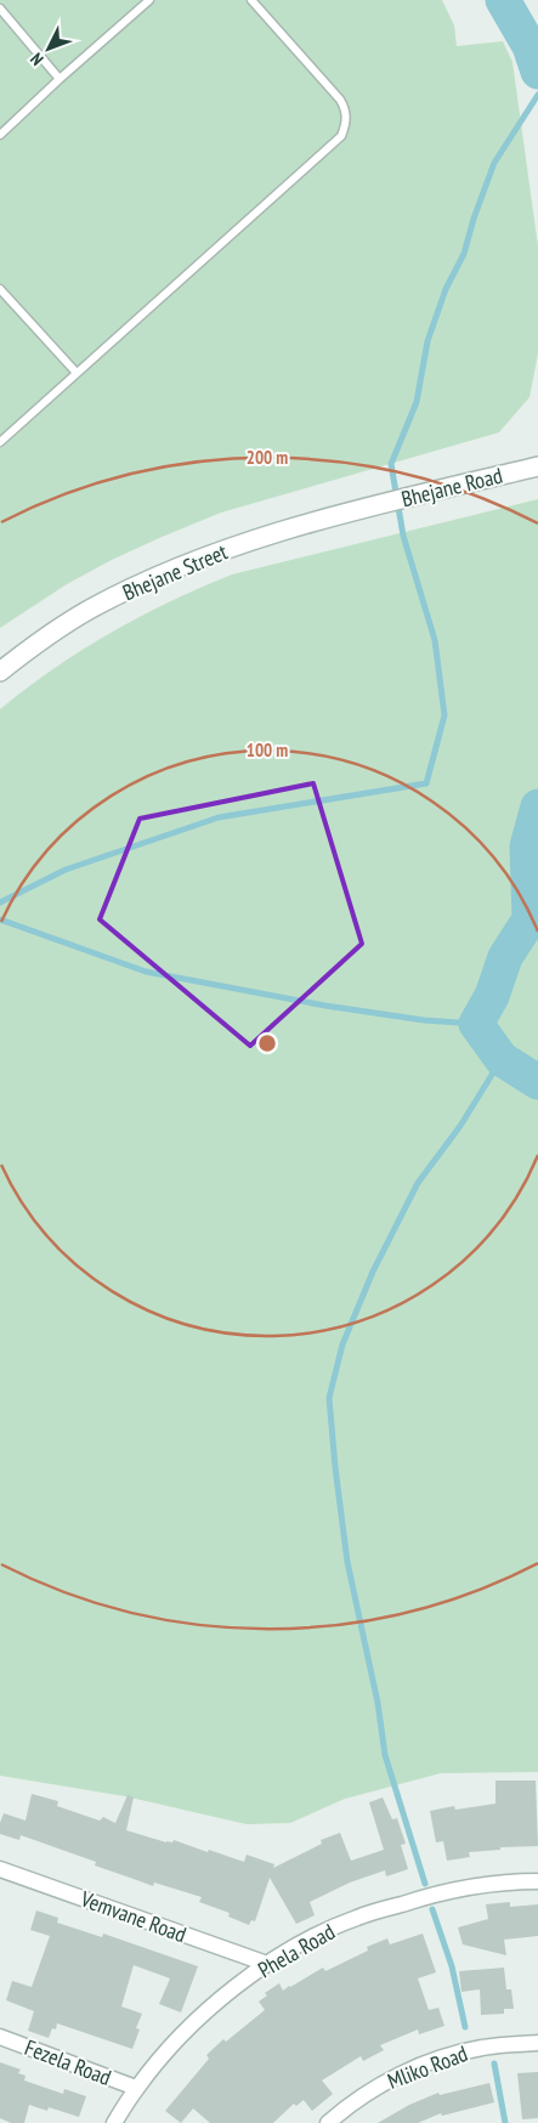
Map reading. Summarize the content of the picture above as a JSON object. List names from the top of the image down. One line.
{"streets":{"street":["Bhejane Road","Bhejane Street","Vemvane Road","Phela Road","Fezela Road","Mliko Road"]},"crossings":[["Bhejane Road","Bhejane Street"],["Vemvane Road","Phela Road"],["Phela Road","Fezela Road"]],"north":"bottom left","rings":["200 m","100 m"]}
